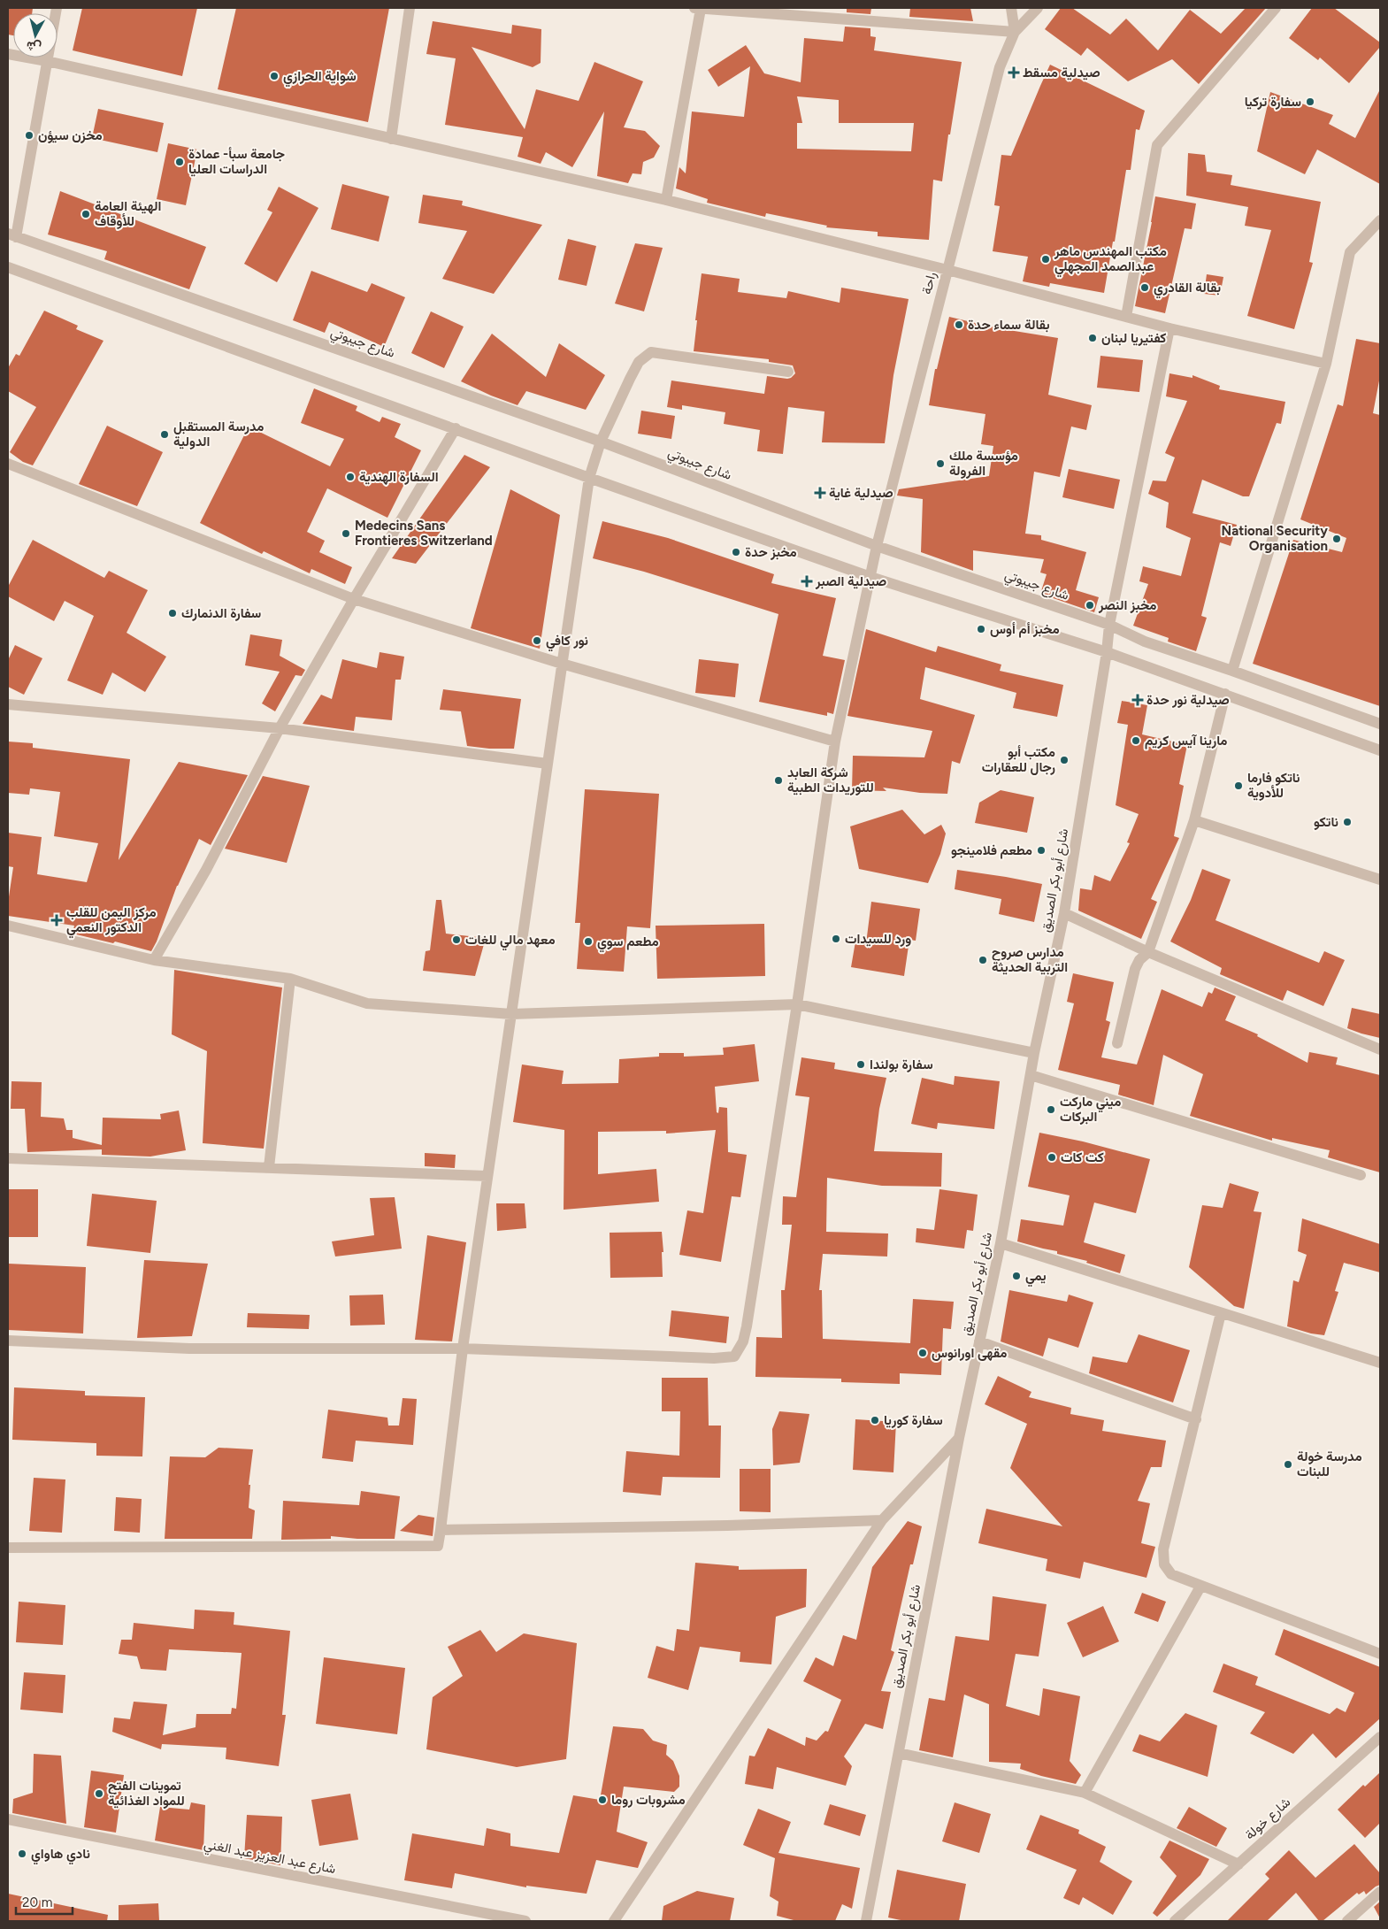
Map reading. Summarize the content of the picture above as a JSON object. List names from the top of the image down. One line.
{"streets":{"street":["راحة","شارع جيبوتي","شارع أبو بكر الصديق","شارع خولة","شارع عبد العزيز عبد الغني"]},"crossings":[["راحة","شارع جيبوتي"],["شارع جيبوتي","شارع أبو بكر الصديق"]],"places":{"health":["صيدلية مسقط","صيدلية غاية","صيدلية الصبر","صيدلية نور حدة","مركز اليمن للقلب الدكتور النعمي"],"other":["شواية الحرازي","سفارة تركيا","مخزن سيؤن","جامعة سبأ- عمادة الدراسات العليا","الهيئة العامة للأوقاف","مكتب المهندس ماهر عبدالصمد المجهلي","بقالة القادري","بقالة سماء حدة","كفتيريا لبنان","مدرسة المستقبل الدولية","مؤسسة ملك الفرولة","السفارة الهندية","Medecins Sans Frontieres Switzerland","National Security Organisation","مخبز حدة","مخبز النصر","سفارة الدنمارك","مخبز أم أوس","نور كافي","مارينا آيس كريم","مكتب أبو رجال للعقارات","شركة العابد للتوريدات الطبية","ناتكو فارما للأدوية","ناتكو","مطعم فلامينجو","ورد للسيدات","معهد مالي للغات","مطعم سوي","مدارس صروح التربية الحديثة","سفارة بولندا","ميني ماركت البركات","كت كات","يمي","مقهى اورانوس","سفارة كوريا","مدرسة خولة للبنات","تموينات الفتح للمواد الغذائية","مشروبات روما","نادي هاواي"]},"scale_bar":"20 m","north":"bottom"}
